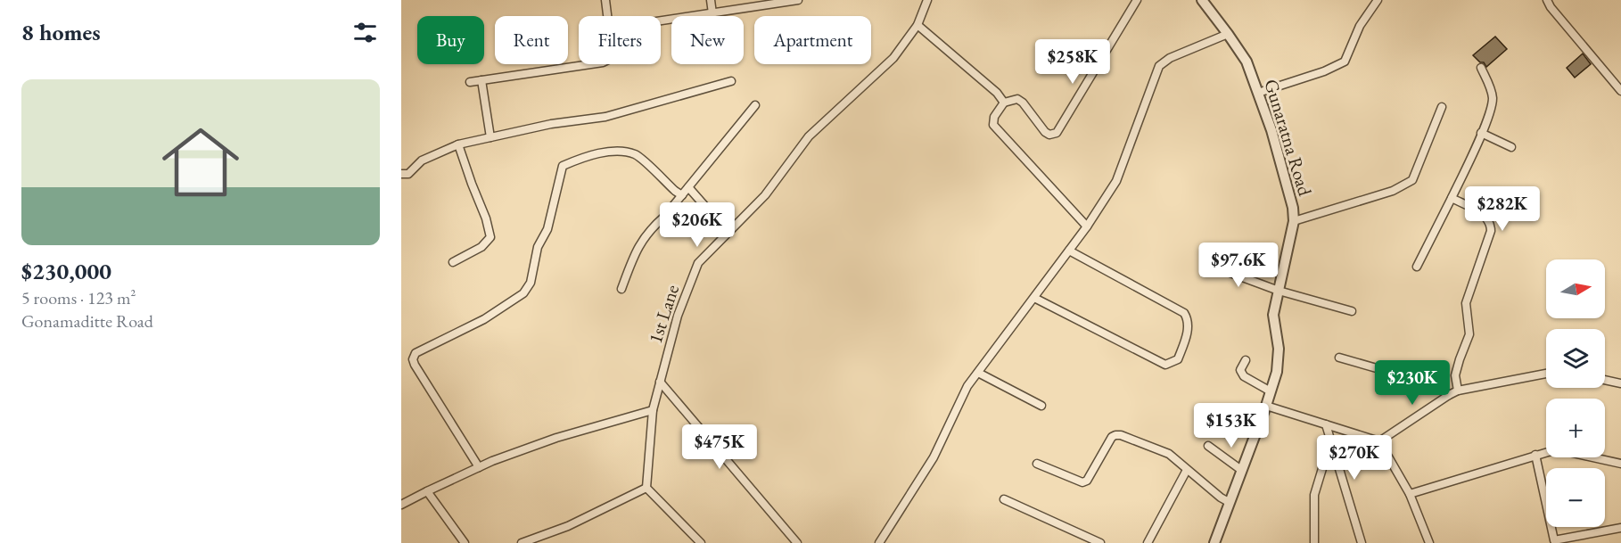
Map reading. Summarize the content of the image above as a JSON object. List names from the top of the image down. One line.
{"streets":{"street":["Gunaratna Road","1st Lane"]},"north":"right","page":{"heading":"8 homes","chip":["Buy","Rent","Filters","New","Apartment"],"price":["$258K","$282K","$206K","$97.6K","$230K","$153K","$475K","$270K"],"list":[{"name":"$230,000","note":"5 rooms · 123 m² · Gonamaditte Road"}],"map_buttons":["+","−"]}}
